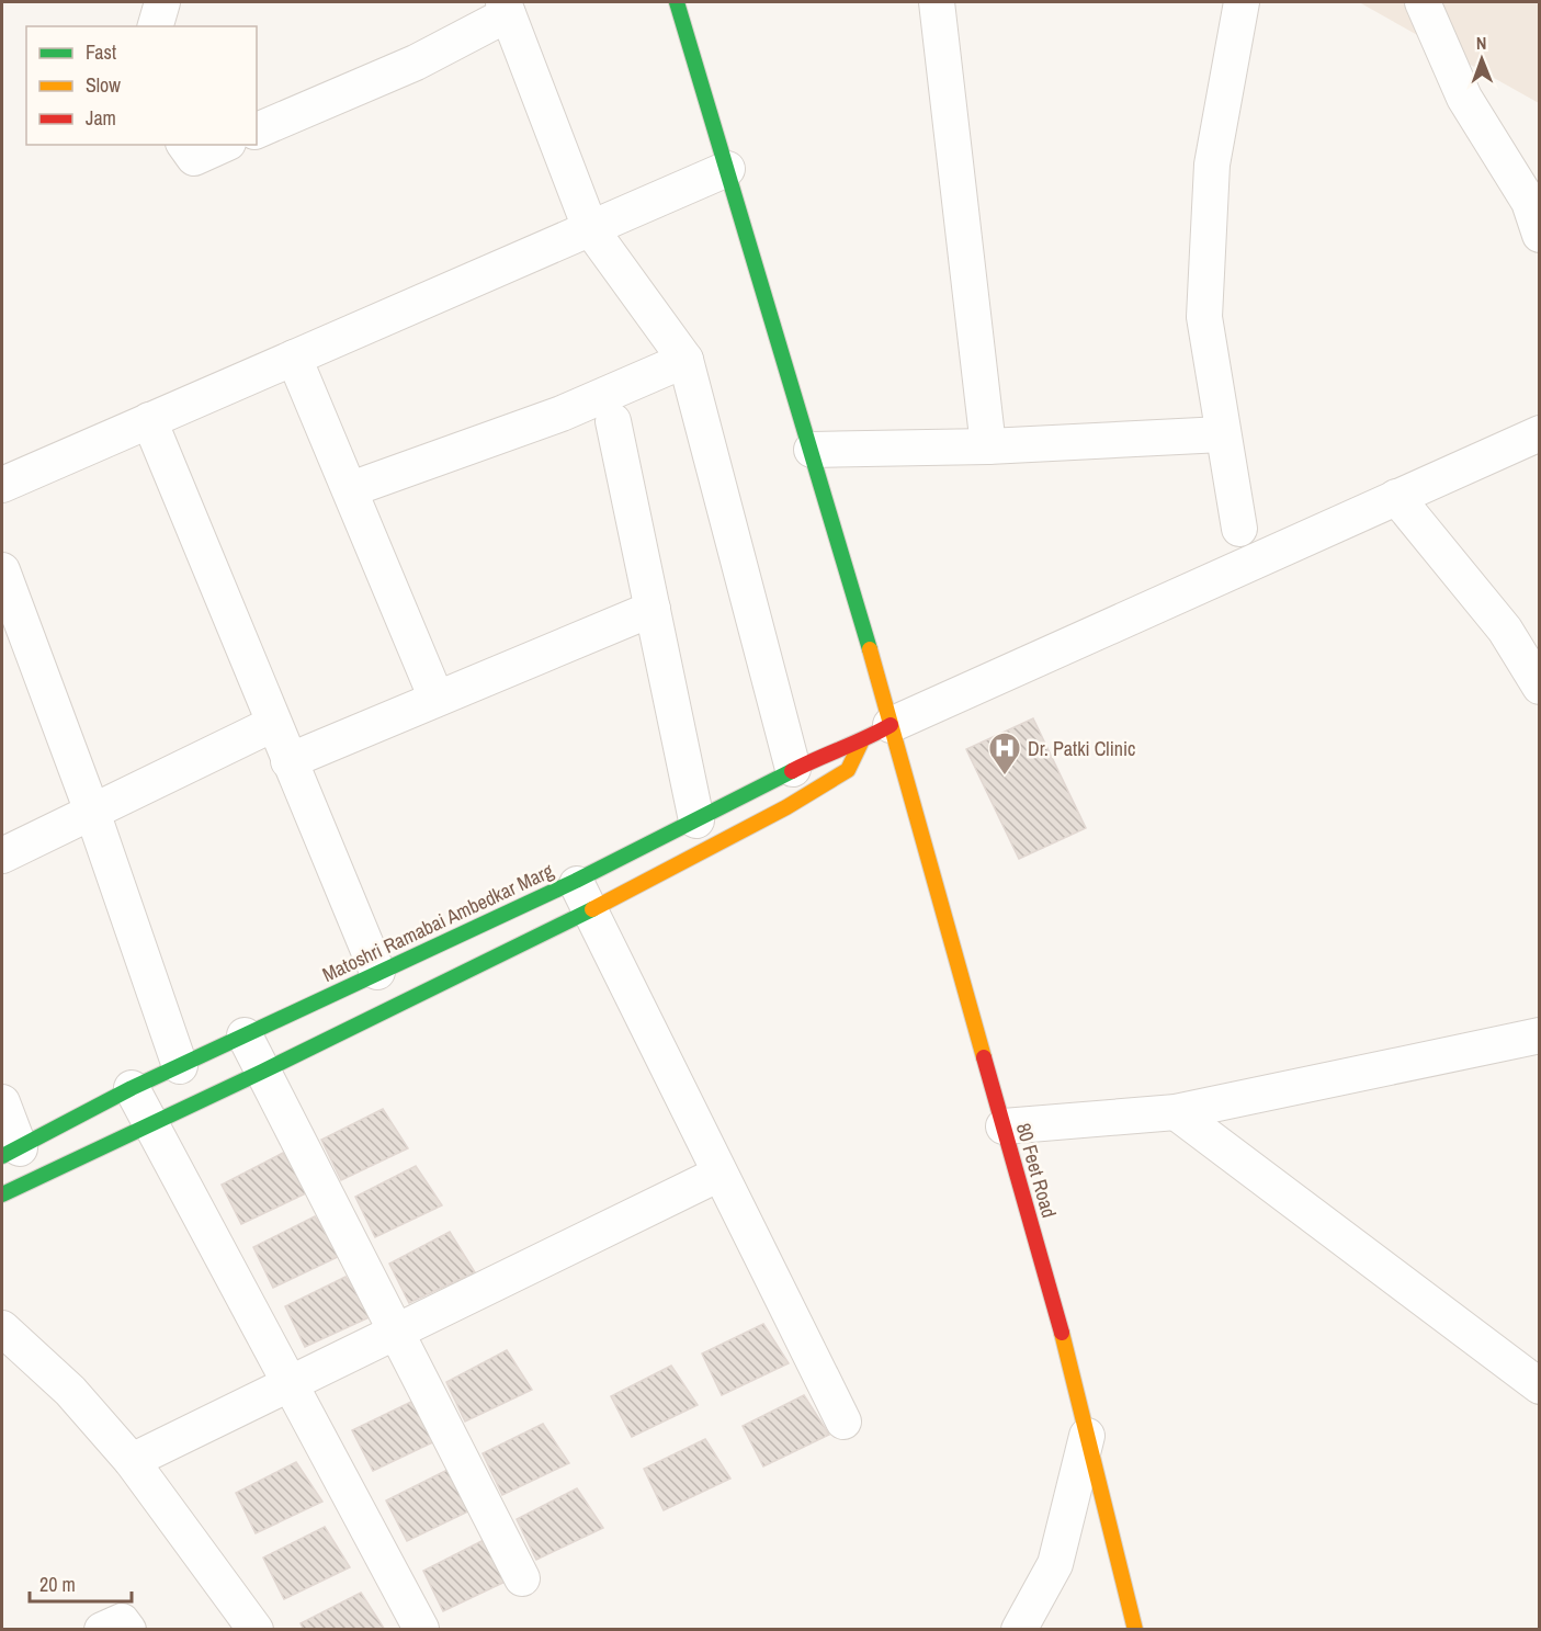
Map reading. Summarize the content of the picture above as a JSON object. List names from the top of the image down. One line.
{"streets":{"street":["Matoshri Ramabai Ambedkar Marg","80 Feet Road"]},"crossings":[["Matoshri Ramabai Ambedkar Marg","80 Feet Road"]],"places":{"hospital":["Dr. Patki Clinic"]},"legend":["Fast","Slow","Jam"],"scale_bar":"20 m","north":"top"}
